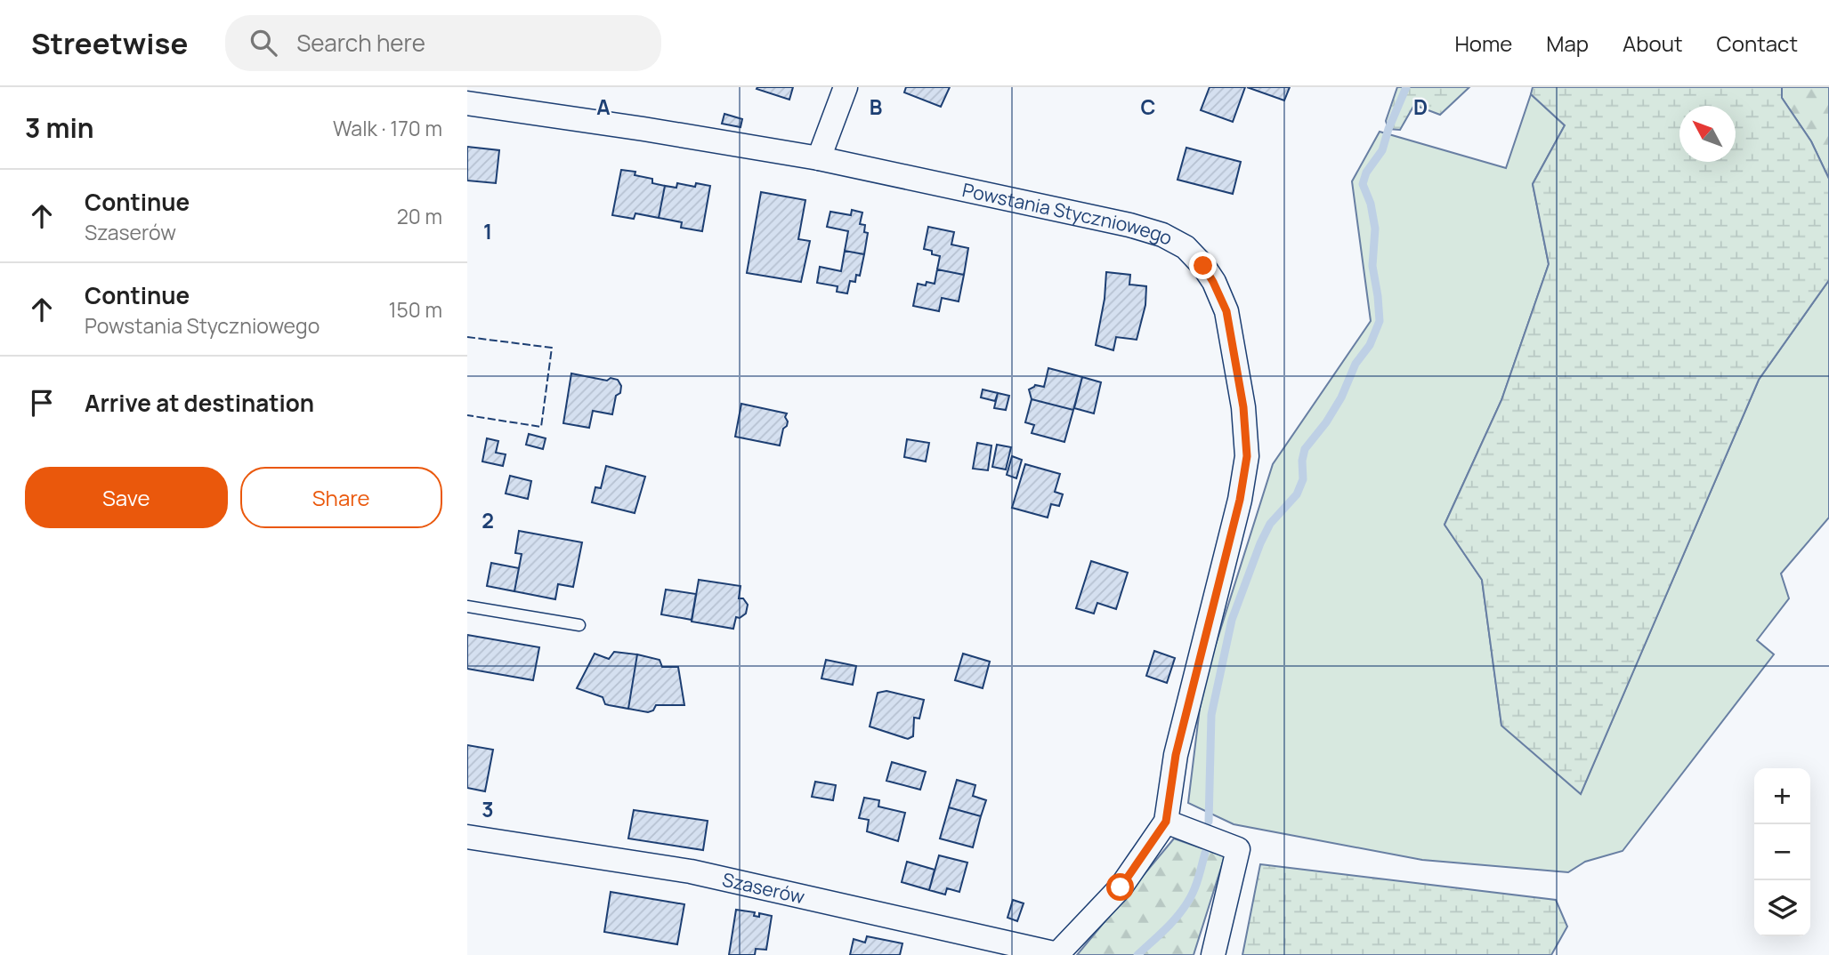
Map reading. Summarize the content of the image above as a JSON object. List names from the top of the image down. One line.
{"streets":{"street":["Powstania Styczniowego","Szaserów"]},"crossings":[["Powstania Styczniowego","Szaserów"]],"north":"top left","page":{"header":"Streetwise","search":"Search here","nav":["Home","Map","About","Contact"],"heading":["3 min","Walk · 170 m"],"list":[["Continue","Szaserów","20 m"],["Continue","Powstania Styczniowego","150 m"],"Arrive at destination"],"buttons":["Save","Share"],"map_buttons":["+","−"]},"grid":{"columns":["A","B","C","D"],"rows":["1","2","3"]}}
